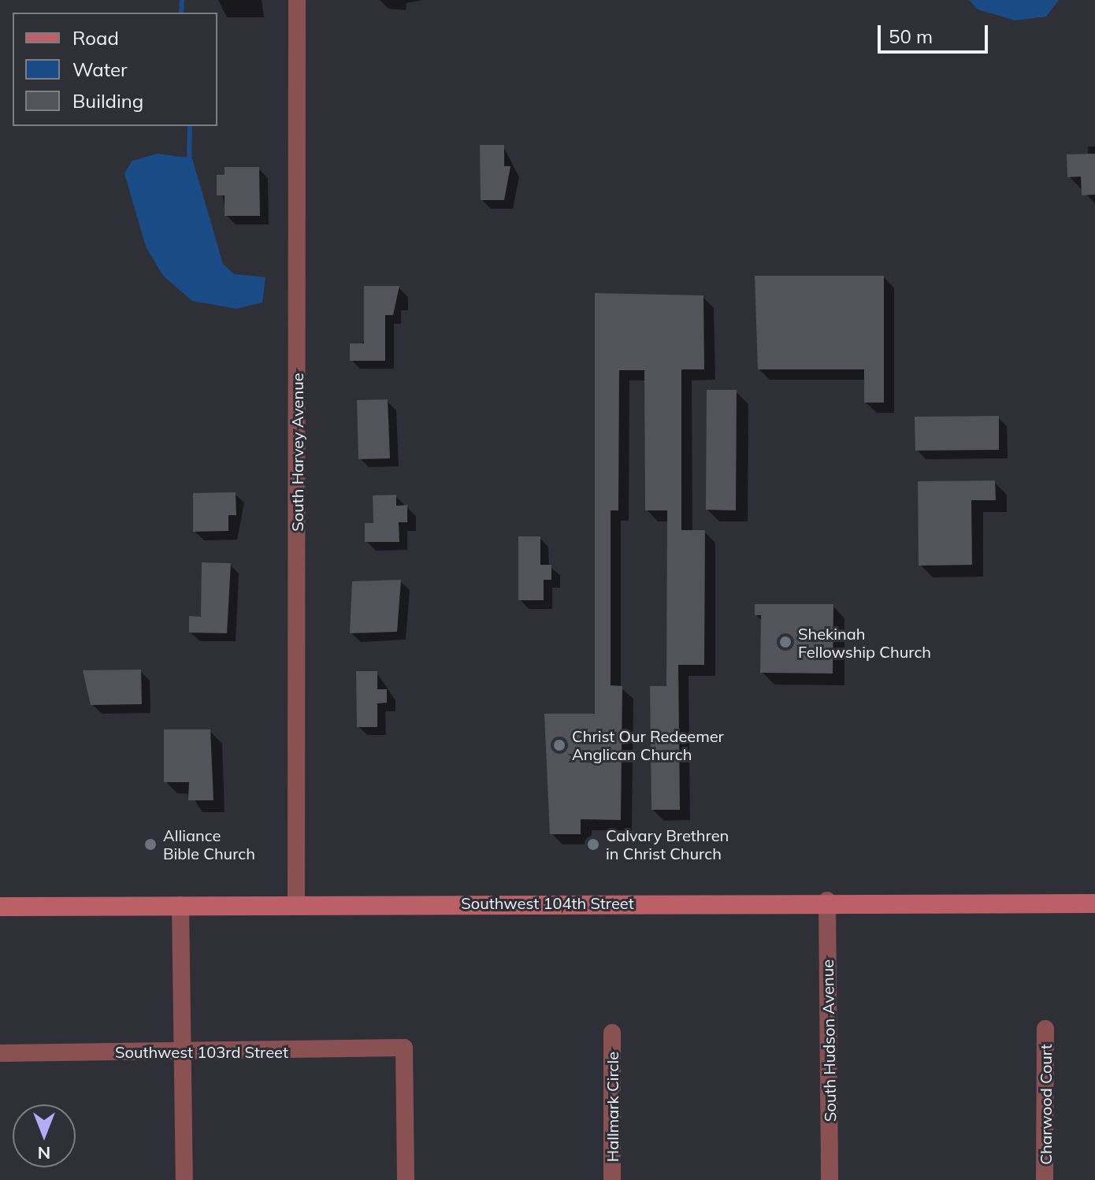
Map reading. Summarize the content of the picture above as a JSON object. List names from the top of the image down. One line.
{"streets":{"main road":["Southwest 104th Street"],"street":["South Harvey Avenue","South Hudson Avenue","Southwest 103rd Street","Charwood Court","Hallmark Circle"]},"crossings":[["South Harvey Avenue","Southwest 104th Street"],["Southwest 104th Street","South Hudson Avenue"]],"places":["Shekinah Fellowship Church","Christ Our Redeemer Anglican Church","Alliance Bible Church","Calvary Brethren in Christ Church"],"legend":["Road","Water","Building"],"scale_bar":"50 m","north":"bottom"}
